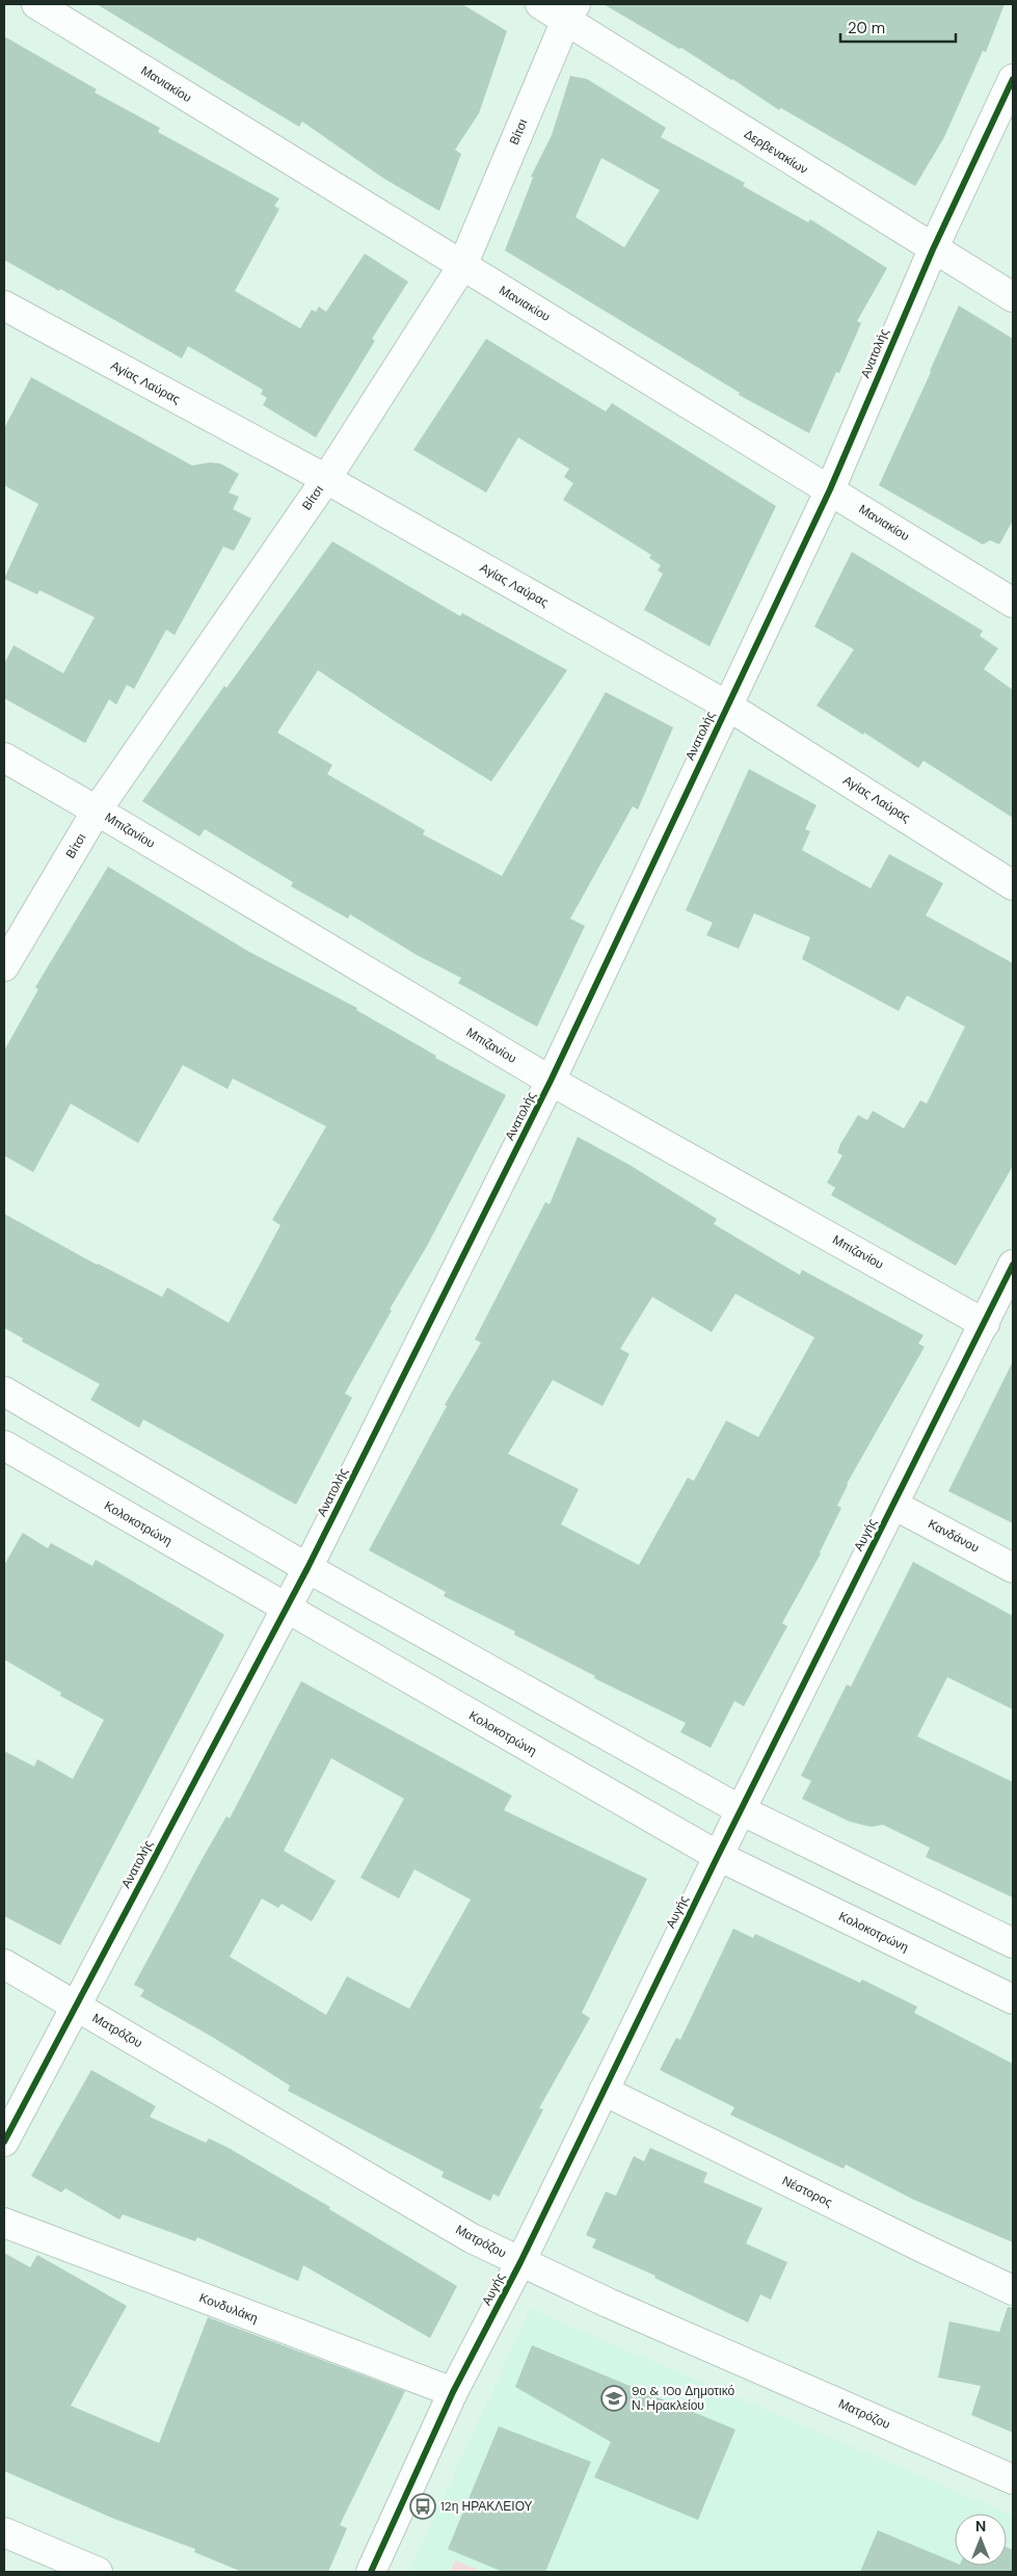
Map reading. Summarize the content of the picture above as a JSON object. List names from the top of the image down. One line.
{"streets":{"street":["Μανιακίου","Βίτσι","Δερβενακίων","Ανατολής","Αγίας Λαύρας","Μπιζανίου","Κολοκοτρώνη","Αυγής","Κανδάνου","Ματρόζου","Νέστορος","Κονδυλάκη"]},"crossings":[["Μανιακίου","Βίτσι"],["Μανιακίου","Ανατολής"],["Βίτσι","Δερβενακίων"],["Βίτσι","Αγίας Λαύρας"],["Βίτσι","Μπιζανίου"],["Δερβενακίων","Ανατολής"],["Ανατολής","Αγίας Λαύρας"],["Ανατολής","Μπιζανίου"],["Ανατολής","Κολοκοτρώνη"],["Ανατολής","Ματρόζου"],["Μπιζανίου","Αυγής"],["Κολοκοτρώνη","Αυγής"],["Αυγής","Κανδάνου"],["Αυγής","Ματρόζου"],["Αυγής","Νέστορος"],["Αυγής","Κονδυλάκη"]],"places":{"school or university":["9ο & 10ο Δημοτικό Ν. Ηρακλείου"],"bus stop":["12η ΗΡΑΚΛΕΙΟΥ"]},"scale_bar":"20 m","north":"top"}
